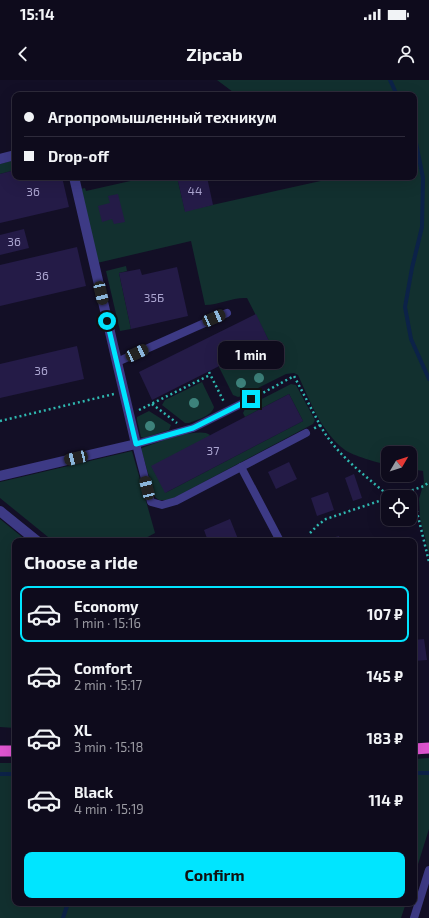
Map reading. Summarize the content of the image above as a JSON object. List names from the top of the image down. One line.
{"house_numbers":["44","36","36","36","35Б","36","37"],"north":"top right","page":{"status":"15:14","header":"Zipcab","banner":["Агропромышленный техникум","Drop-off"],"bubble":"1 min","heading":"Choose a ride","list":[{"name":"Economy","note":"1 min · 15:16","value":"107 ₽"},{"name":"Comfort","note":"2 min · 15:17","value":"145 ₽"},{"name":"XL","note":"3 min · 15:18","value":"183 ₽"},{"name":"Black","note":"4 min · 15:19","value":"114 ₽"}],"buttons":"Confirm"}}
